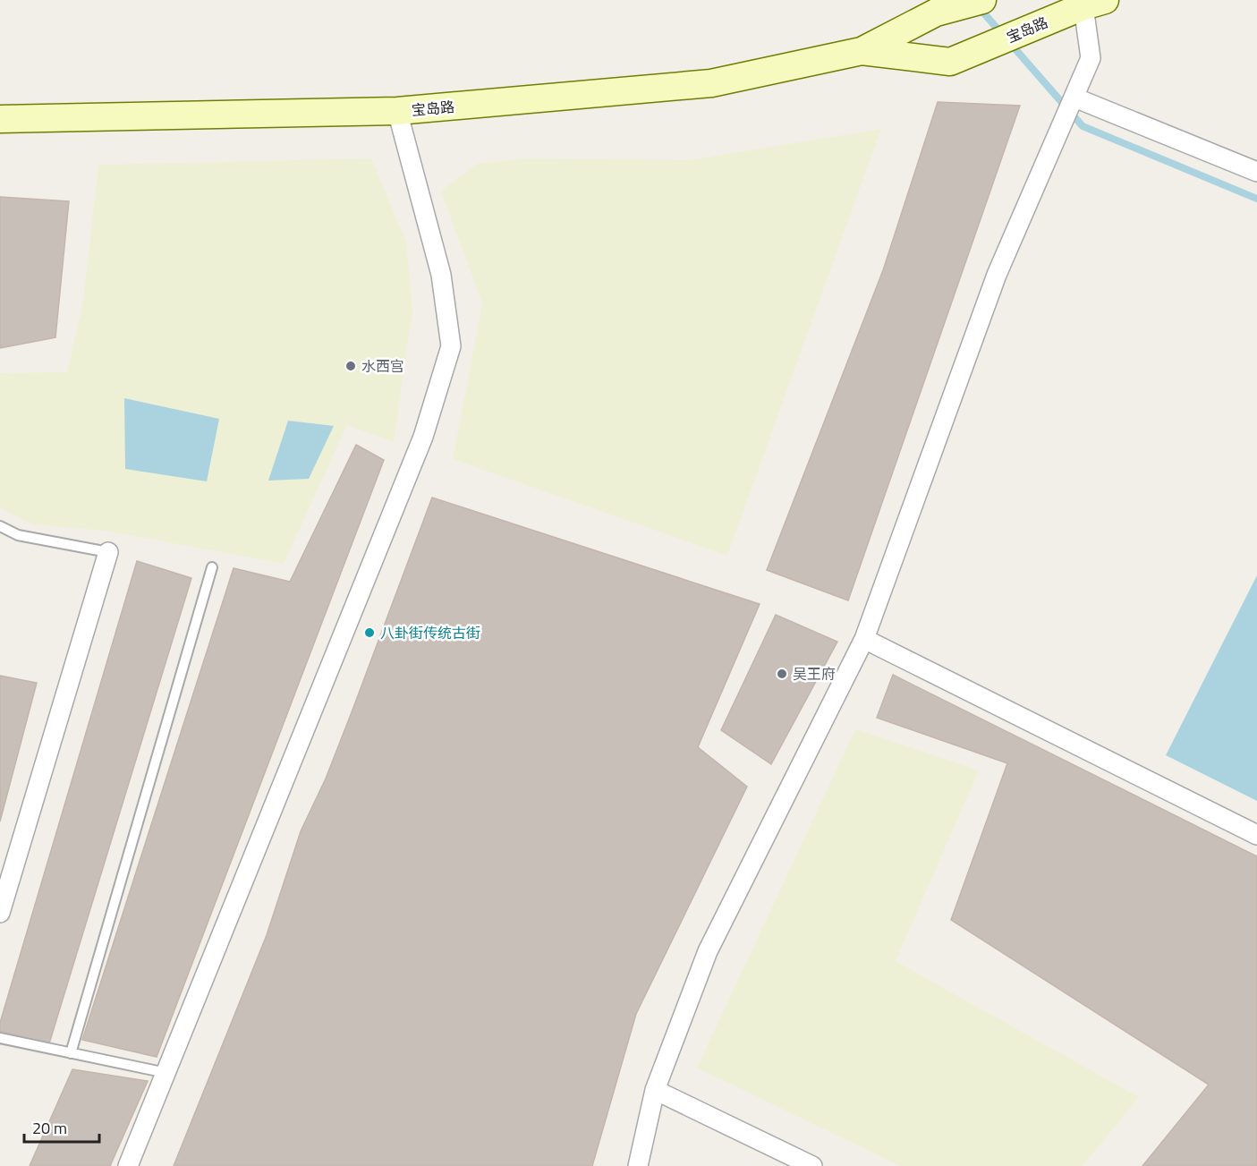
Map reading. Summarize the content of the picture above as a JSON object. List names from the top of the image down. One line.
{"streets":{"main road":["宝岛路"]},"places":["水西宫","八卦街传统古街","吴王府"],"scale_bar":"20 m"}
